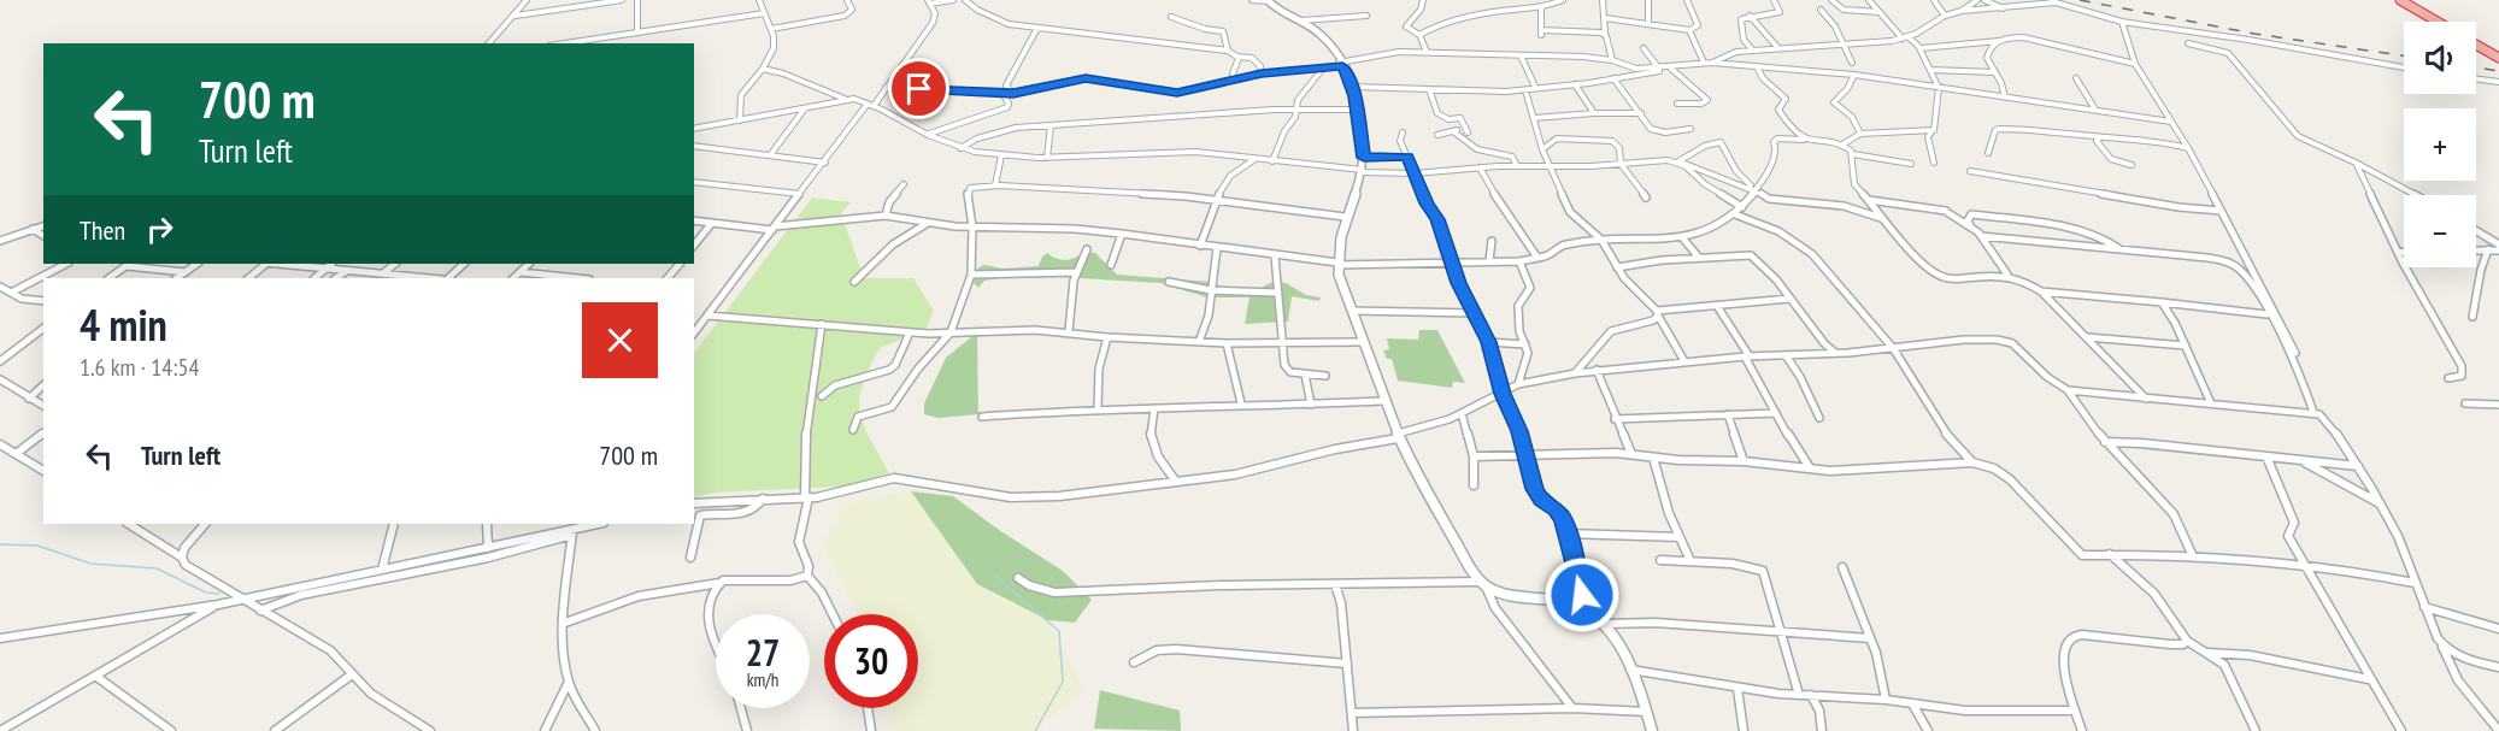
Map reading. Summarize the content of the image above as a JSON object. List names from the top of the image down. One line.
{"page":{"map_buttons":["+","−"],"turn":["700 m","Turn left"],"then":"Then","heading":["4 min","1.6 km · 14:54"],"list":[{"name":"Turn left","value":"700 m"}],"speed":"27 km/h","limit":"30"}}
